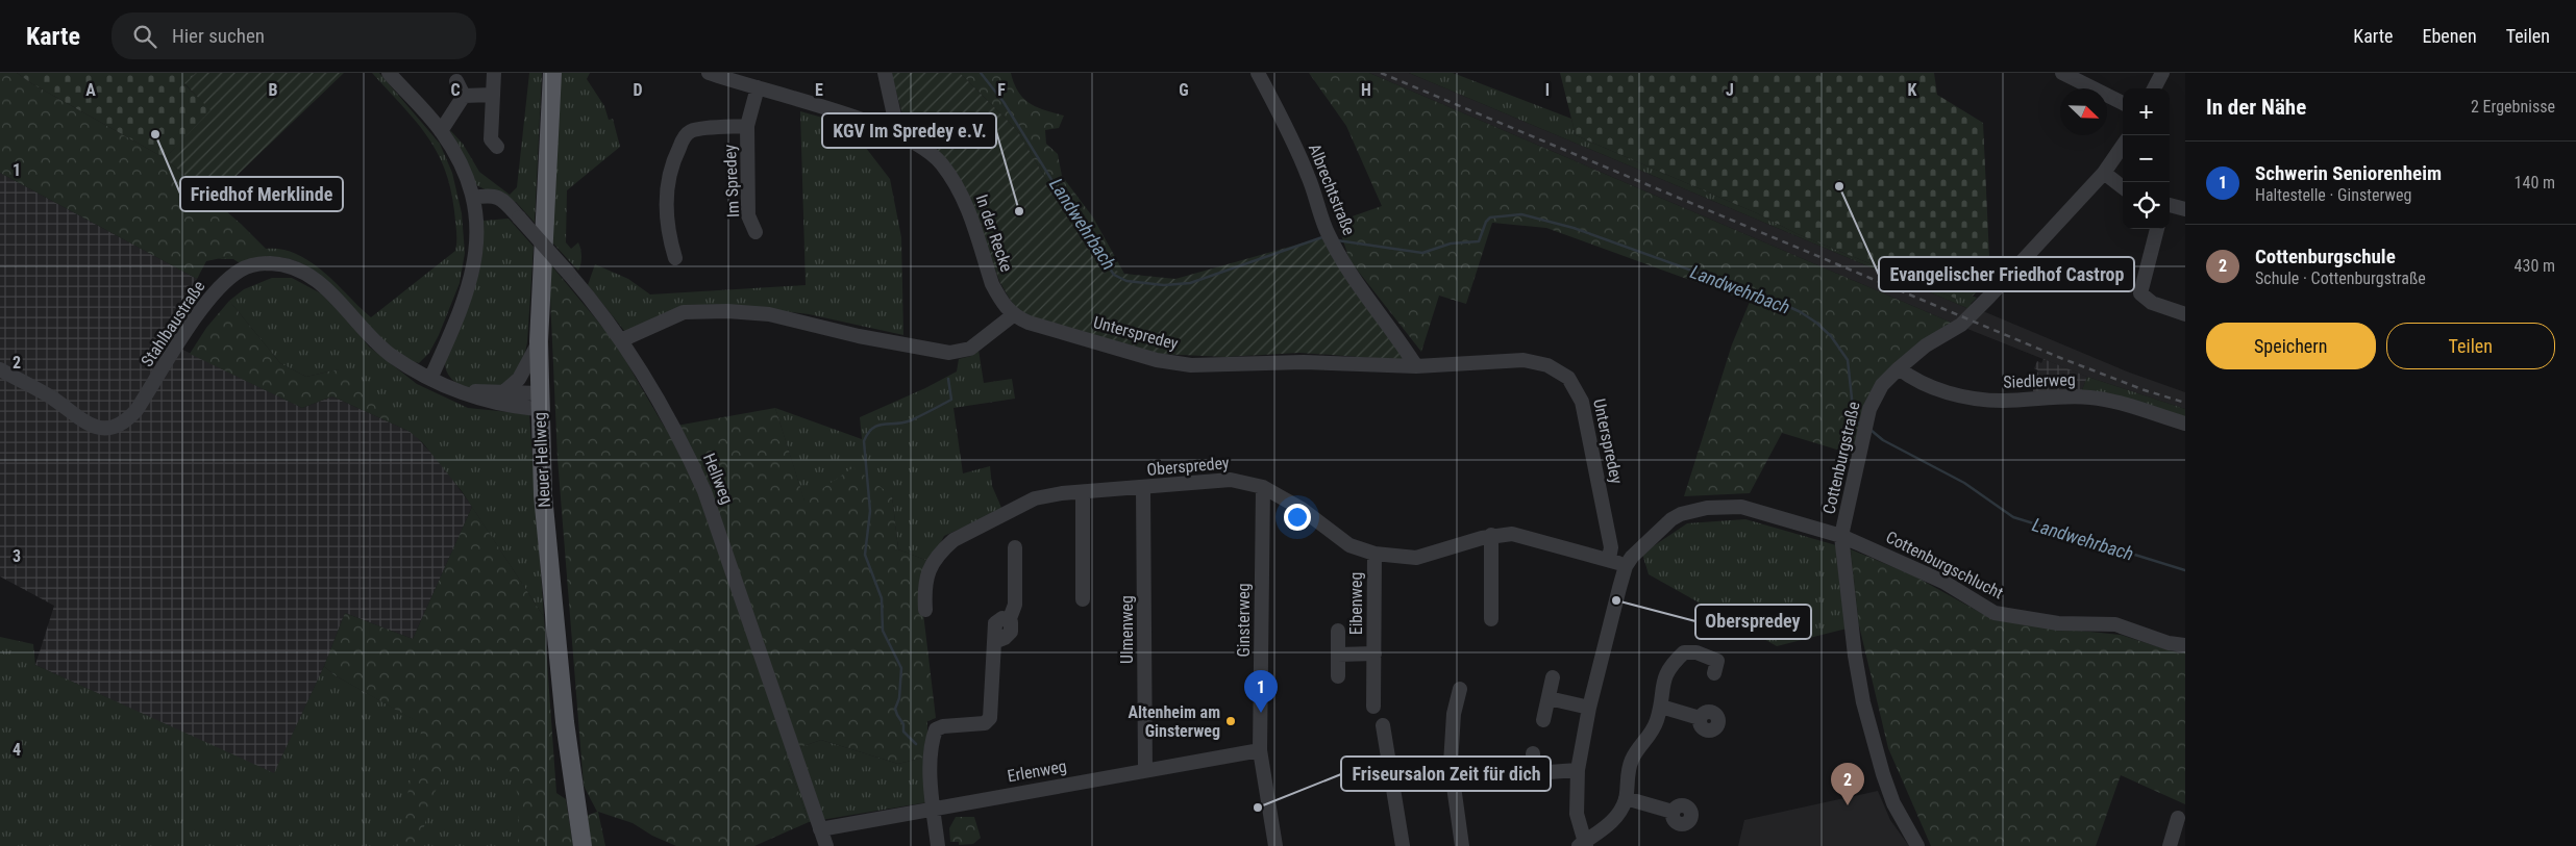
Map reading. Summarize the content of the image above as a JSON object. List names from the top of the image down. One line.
{"streets":{"main road":["Neuer Hellweg"],"street":["Im Spredey","Albrechtstraße","In der Recke","Stahlbaustraße","Unterspredey","Siedlerweg","Cottenburgstraße","Oberspredey","Hellweg","Cottenburgschlucht","Eibenweg","Ginsterweg","Ulmenweg","Erlenweg"]},"crossings":[["Im Spredey","In der Recke"],["Albrechtstraße","Unterspredey"],["In der Recke","Unterspredey"],["Stahlbaustraße","Neuer Hellweg"],["Unterspredey","Oberspredey"],["Siedlerweg","Cottenburgstraße"],["Cottenburgstraße","Cottenburgschlucht"],["Oberspredey","Cottenburgschlucht"],["Oberspredey","Eibenweg"],["Oberspredey","Ginsterweg"],["Oberspredey","Ulmenweg"],["Hellweg","Erlenweg"],["Ginsterweg","Erlenweg"],["Ulmenweg","Erlenweg"]],"water":["Landwehrbach"],"places":["Friedhof Merklinde","Evangelischer Friedhof Castrop","KGV Im Spredey e.V.","Oberspredey","Altenheim am Ginsterweg","Friseursalon Zeit für dich"],"north":"bottom right","page":{"header":"Karte","search":"Hier suchen","nav":["Karte","Ebenen","Teilen"],"heading":["In der Nähe","2 Ergebnisse"],"map_buttons":["+","−"],"list":[{"mark":"1","name":"Schwerin Seniorenheim","note":"Haltestelle · Ginsterweg","value":"140 m"},{"mark":"2","name":"Cottenburgschule","note":"Schule · Cottenburgstraße","value":"430 m"}],"buttons":["Speichern","Teilen"],"pins":["1","2"]},"grid":{"columns":["A","B","C","D","E","F","G","H","I","J","K"],"rows":["1","2","3","4"]}}
